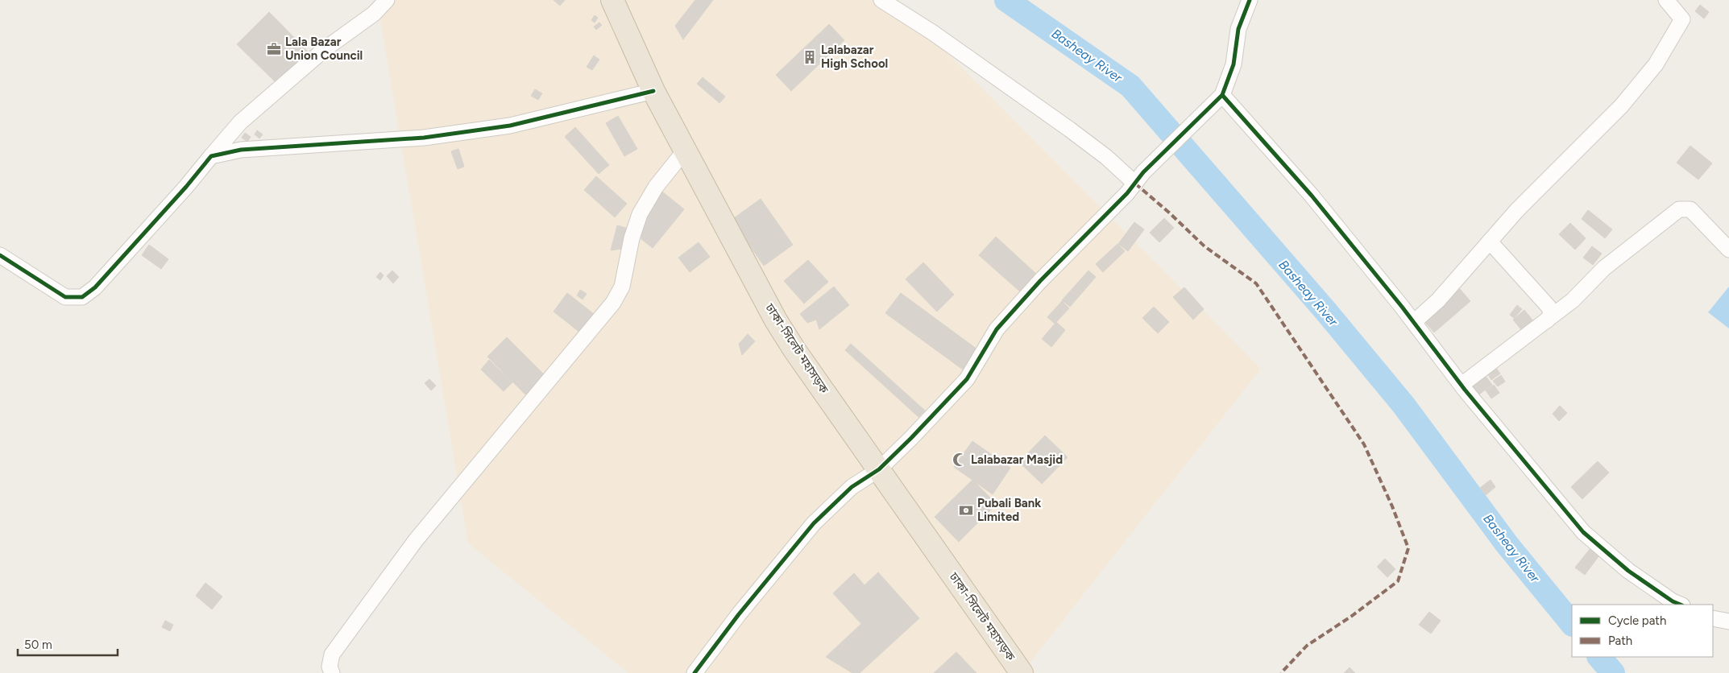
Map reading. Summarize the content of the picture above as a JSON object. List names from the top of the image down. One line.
{"streets":{"highway":["ঢাকা-সিলেট মহাসড়ক"]},"water":["Basheay River"],"places":{"office":["Lala Bazar Union Council"],"building":["Lalabazar High School"],"mosque":["Lalabazar Masjid"],"bank":["Pubali Bank Limited"]},"legend":["Cycle path","Path"],"scale_bar":"50 m"}
